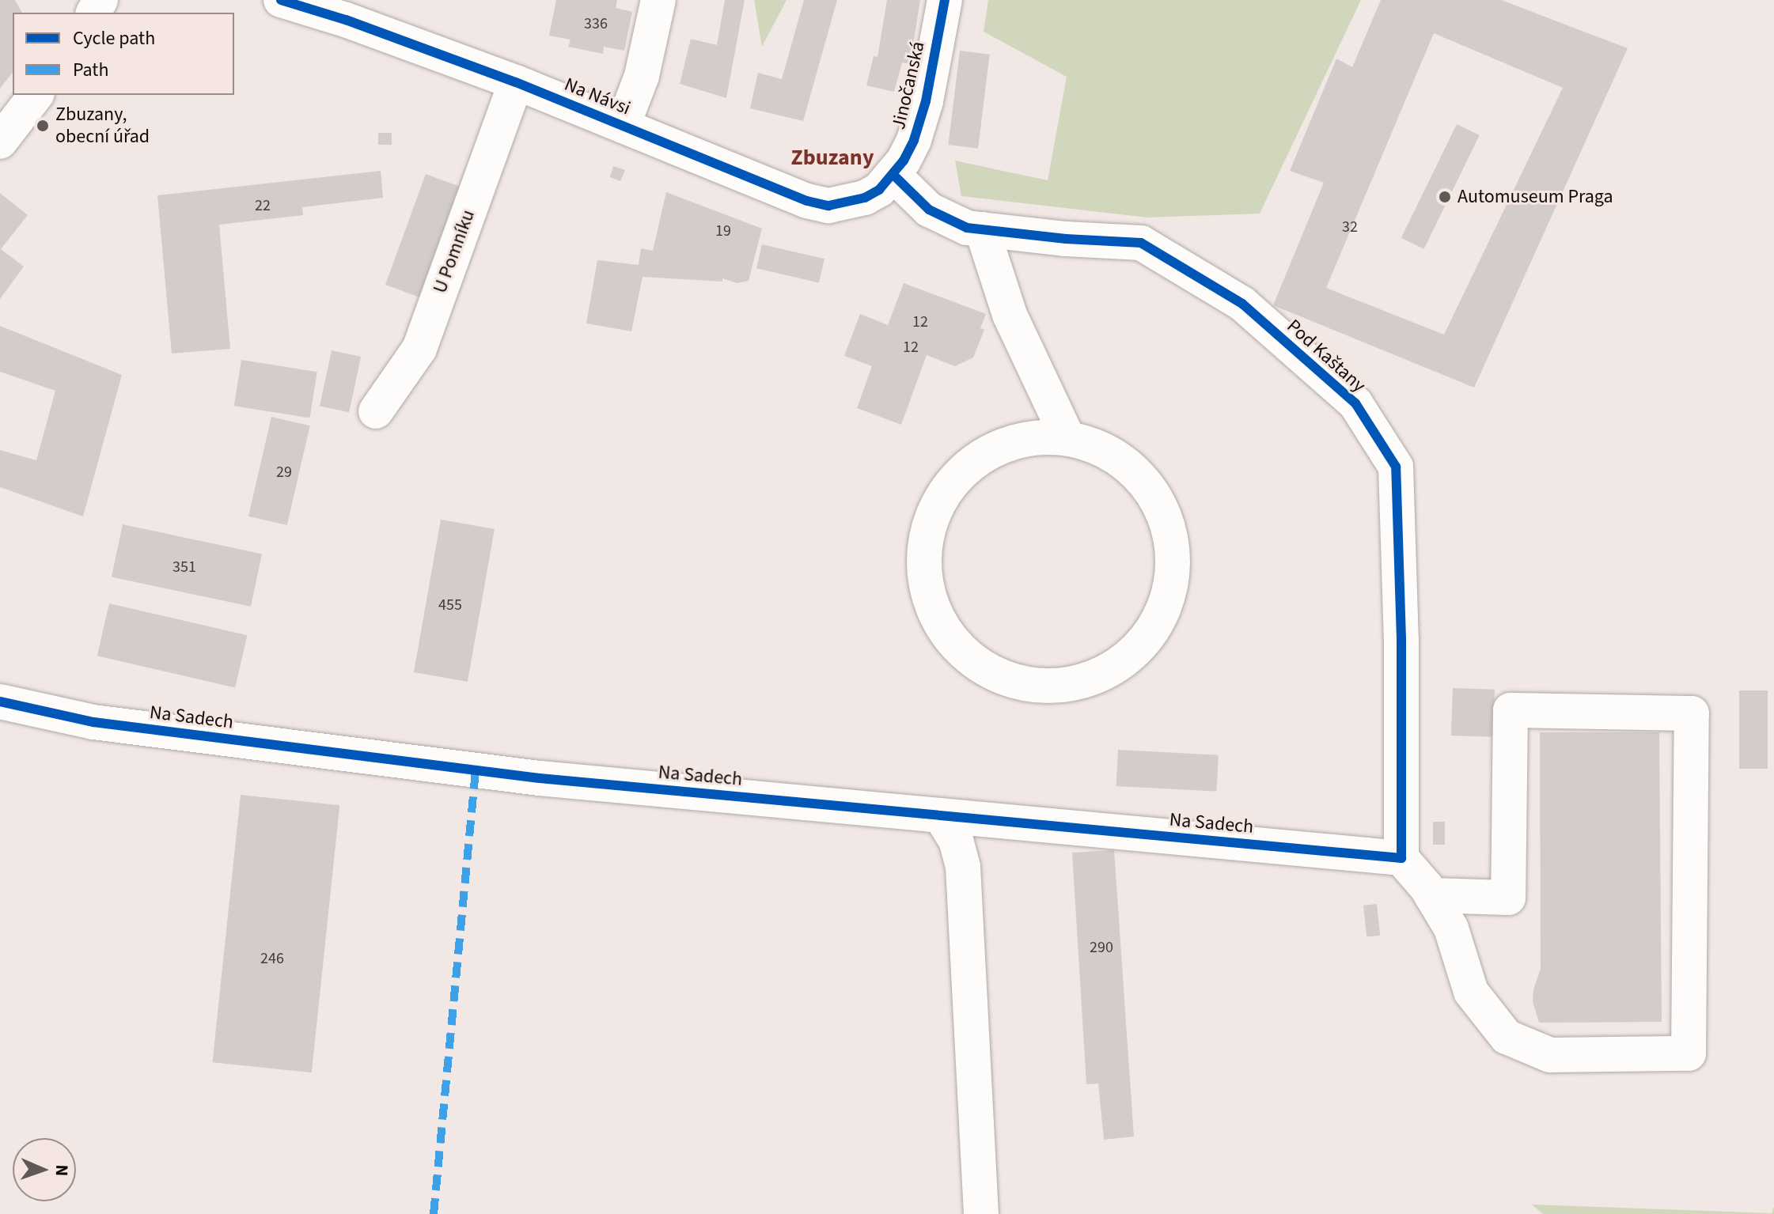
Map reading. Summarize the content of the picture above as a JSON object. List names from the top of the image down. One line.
{"streets":{"street":["Jinočanská","Na Návsi","U Pomníku","Pod Kaštany","Na Sadech"]},"crossings":[["Jinočanská","Na Návsi"],["Jinočanská","Pod Kaštany"],["Na Návsi","U Pomníku"],["Na Návsi","Pod Kaštany"],["Pod Kaštany","Na Sadech"]],"districts":["Zbuzany"],"places":["Zbuzany, obecní úřad","Automuseum Praga"],"house_numbers":["336","22","32","19","12","12","29","351","455","290","246"],"legend":["Cycle path","Path"],"north":"right"}
